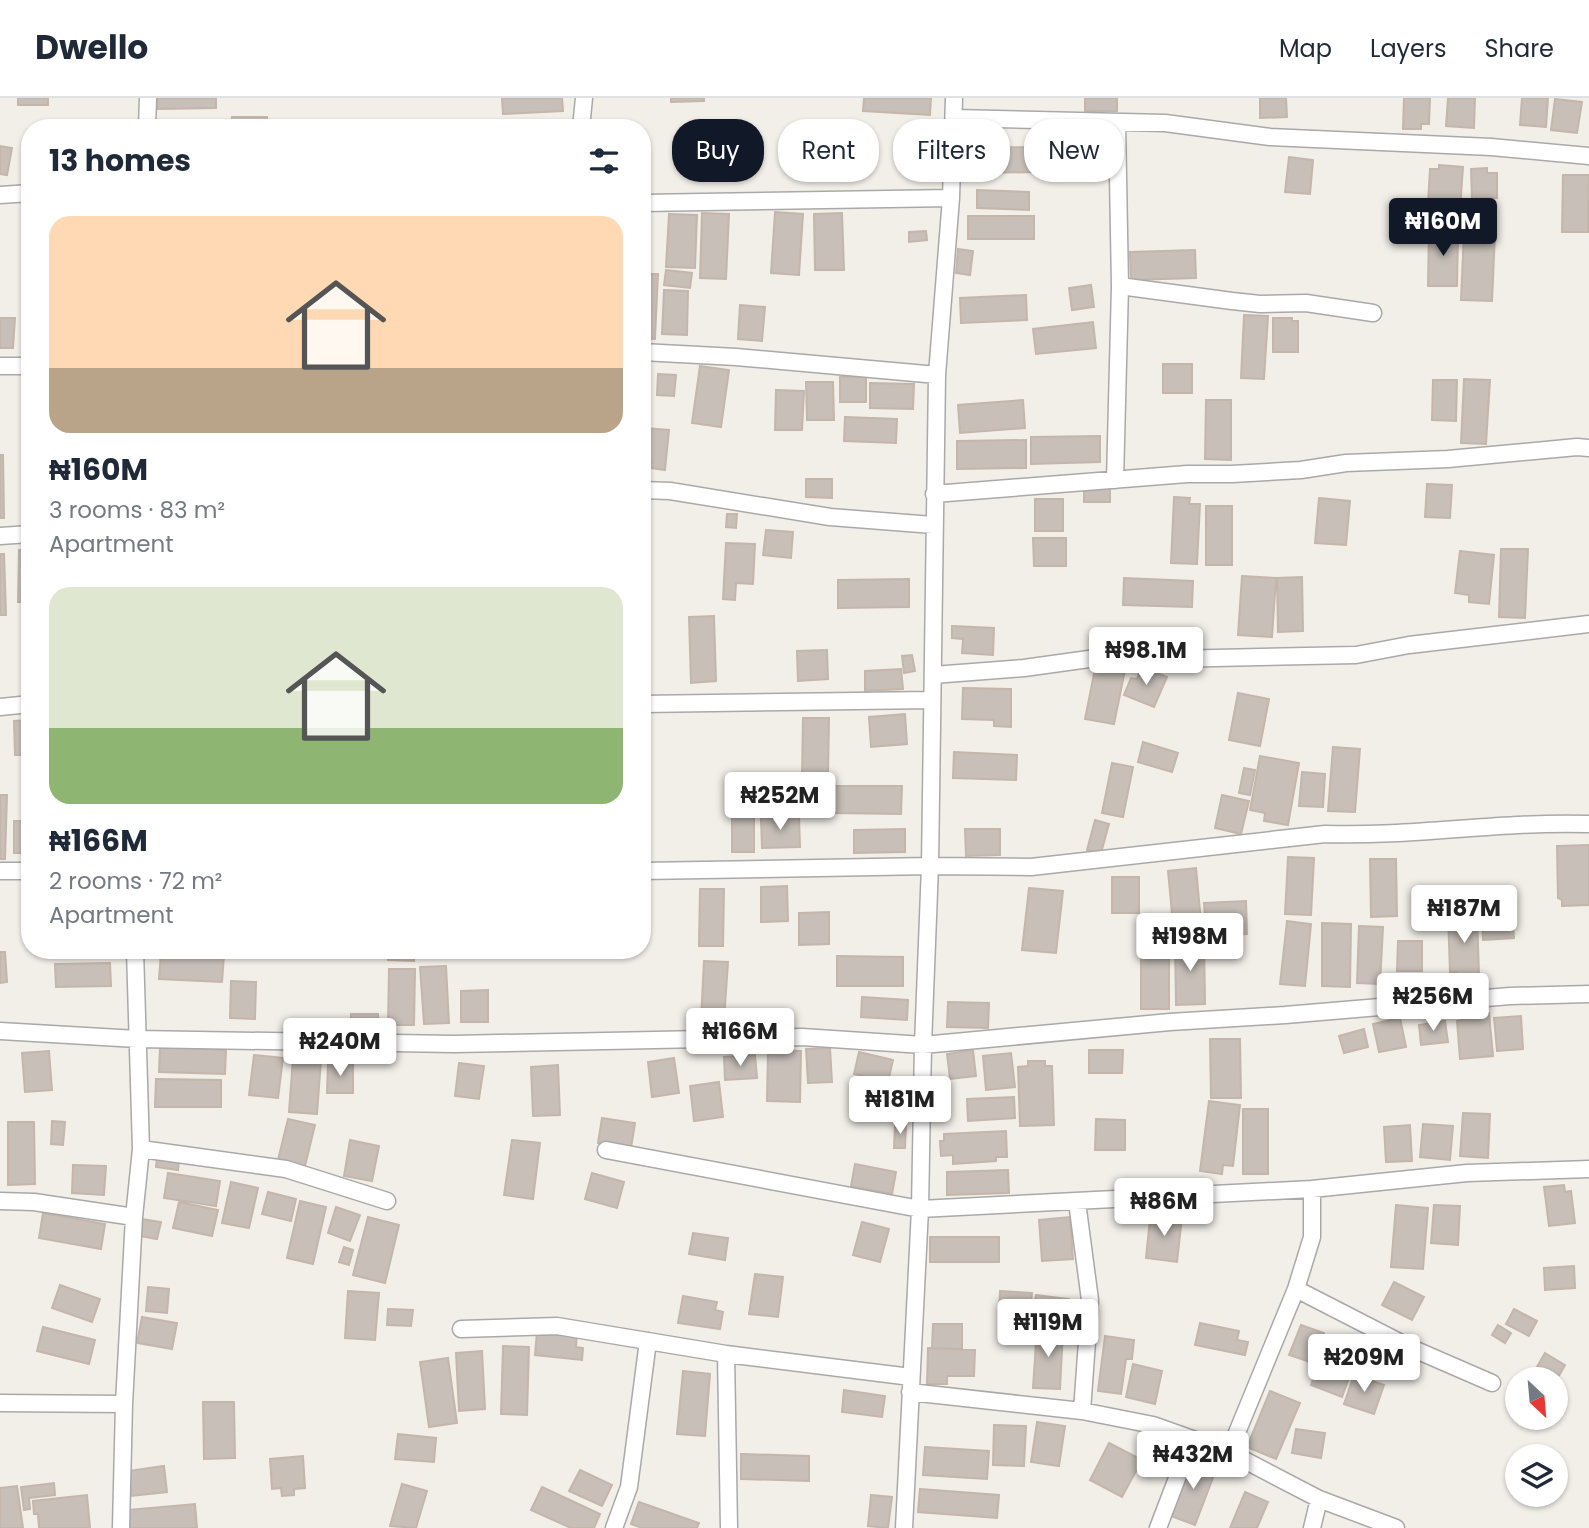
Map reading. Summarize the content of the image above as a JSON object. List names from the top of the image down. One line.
{"north":"bottom right","page":{"header":"Dwello","nav":["Map","Layers","Share"],"chip":["Buy","Rent","Filters","New"],"heading":"13 homes","price":["₦160M","₦98.1M","₦252M","₦187M","₦198M","₦256M","₦166M","₦240M","₦181M","₦86M","₦119M","₦209M","₦432M"],"list":[{"name":"₦160M","note":"3 rooms · 83 m² · Apartment"},{"name":"₦166M","note":"2 rooms · 72 m² · Apartment"}]}}
